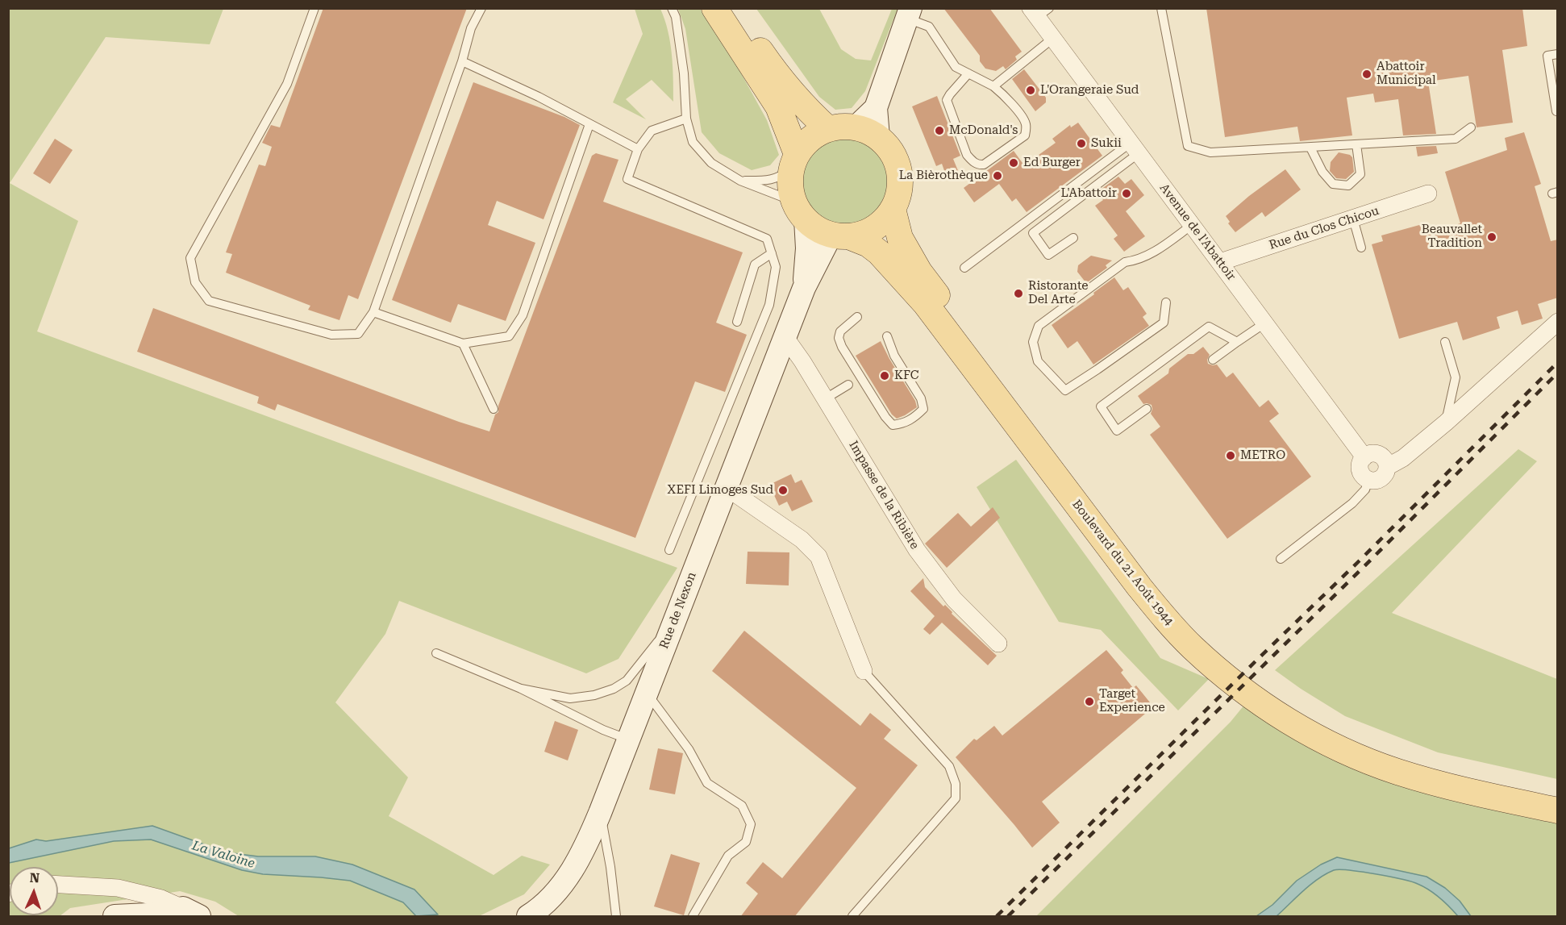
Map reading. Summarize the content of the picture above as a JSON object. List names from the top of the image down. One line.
{"streets":{"main road":["Boulevard du 21 Août 1944","Rue de Nexon"],"street":["Rue du Clos Chicou","Avenue de l'Abattoir","Impasse de la Ribière"]},"crossings":[["Rue du Clos Chicou","Avenue de l'Abattoir"],["Impasse de la Ribière","Rue de Nexon"],["Boulevard du 21 Août 1944","Rue de Nexon"]],"water":["La Valoine"],"places":["Abattoir Municipal","L'Orangeraie Sud","McDonald's","Sukii","Ed Burger","La Bièrothèque","L'Abattoir","Beauvallet Tradition","Ristorante Del Arte","KFC","METRO","XEFI Limoges Sud","Target Experience"],"north":"top"}
